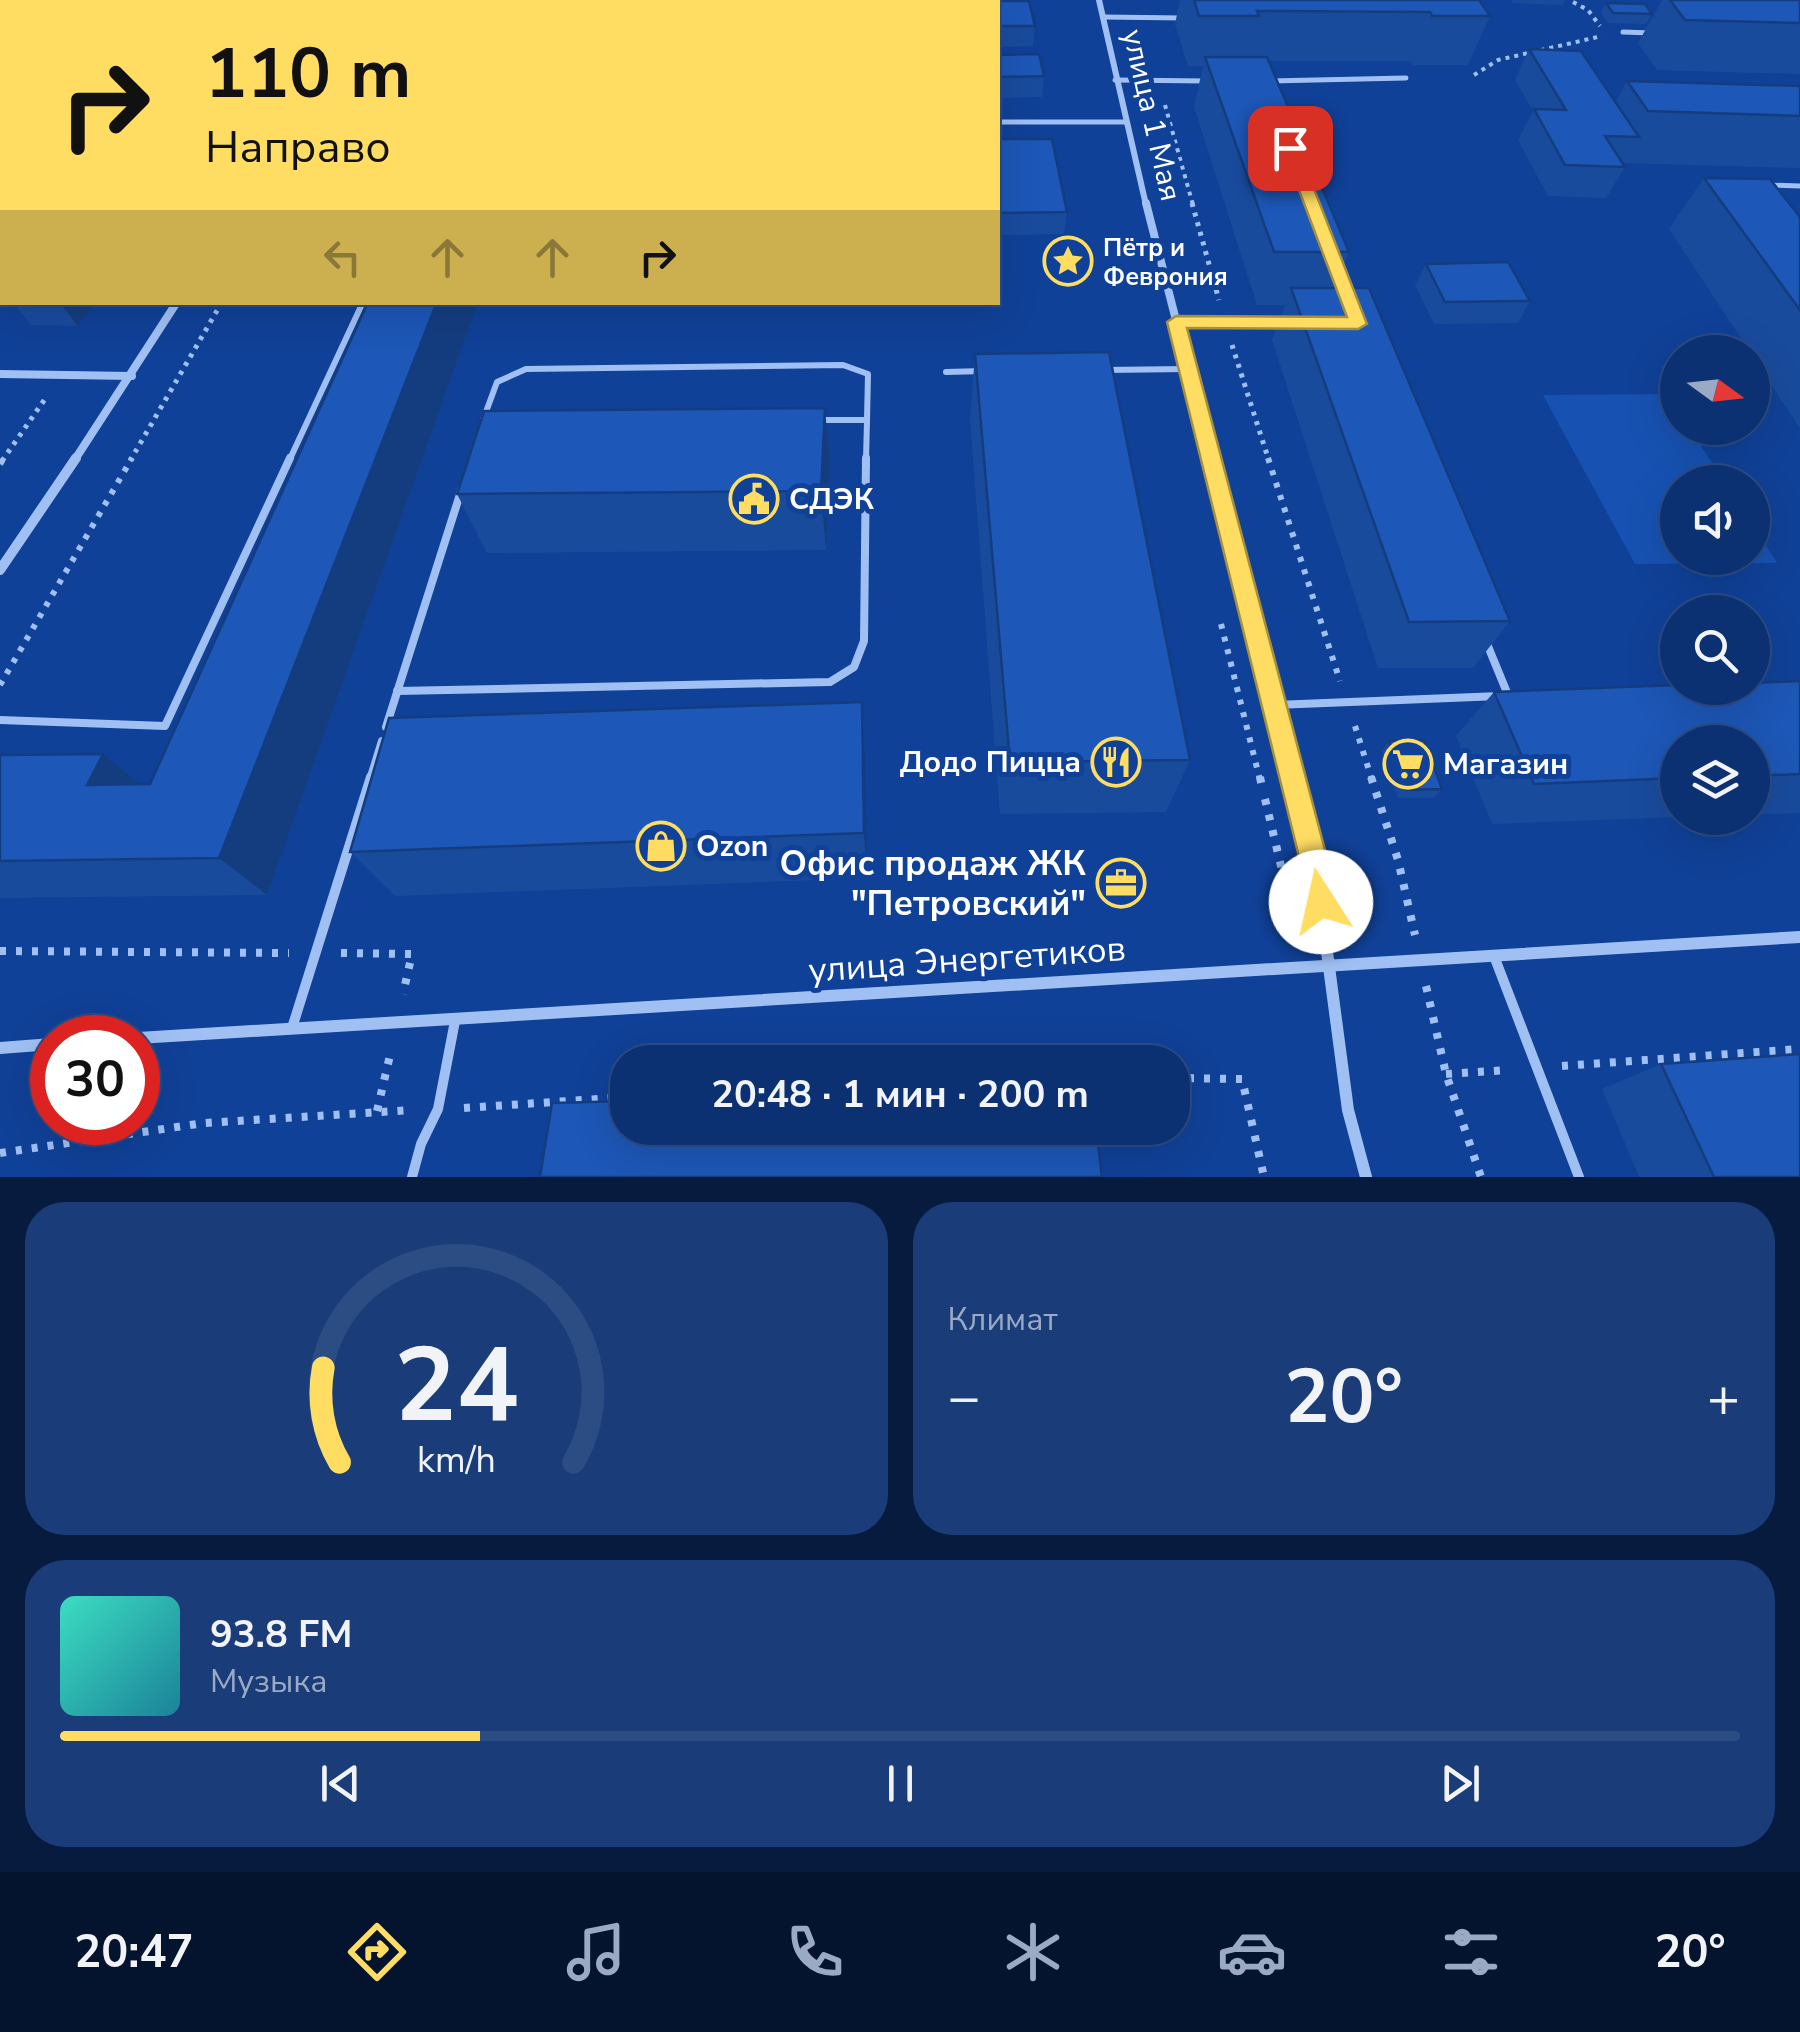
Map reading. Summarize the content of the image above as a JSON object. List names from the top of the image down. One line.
{"streets":{"street":["улица 1 Мая","улица Энергетиков"]},"crossings":[["улица 1 Мая","улица Энергетиков"]],"places":{"place":["Пётр и Феврония"],"public building":["СДЭК"],"restaurant":["Додо Пицца"],"supermarket":["Магазин"],"shop":["Ozon"],"office":["Офис продаж ЖК \"Петровский\""]},"north":"right","page":{"turn":["110 m","Направо"],"limit":"30","trip":"20:48 · 1 мин · 200 m","tile":"Климат","heat":["−","20°","+"],"song":["93.8 FM","Музыка"],"tabs":["20:47","20°"],"gauge":["24","km/h"]}}
